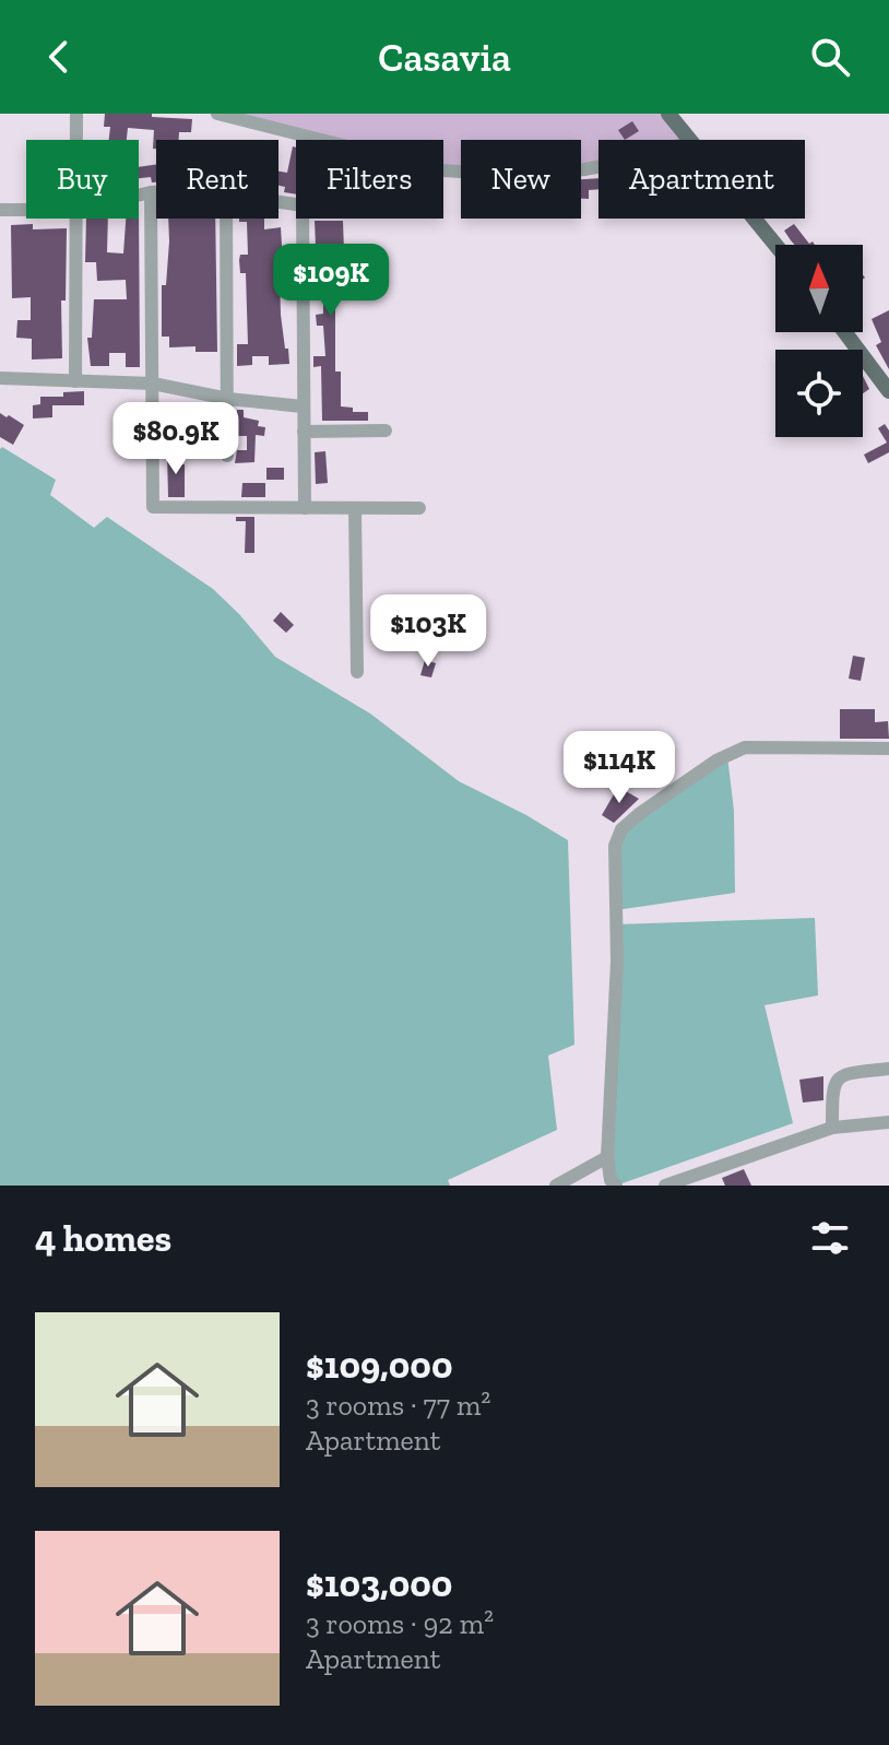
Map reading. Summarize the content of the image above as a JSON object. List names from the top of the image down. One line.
{"north":"top","page":{"header":"Casavia","chip":["Buy","Rent","Filters","New","Apartment"],"price":["$109K","$80.9K","$103K","$114K"],"heading":"4 homes","list":[{"name":"$109,000","note":"3 rooms · 77 m² · Apartment"},{"name":"$103,000","note":"3 rooms · 92 m² · Apartment"}]}}
